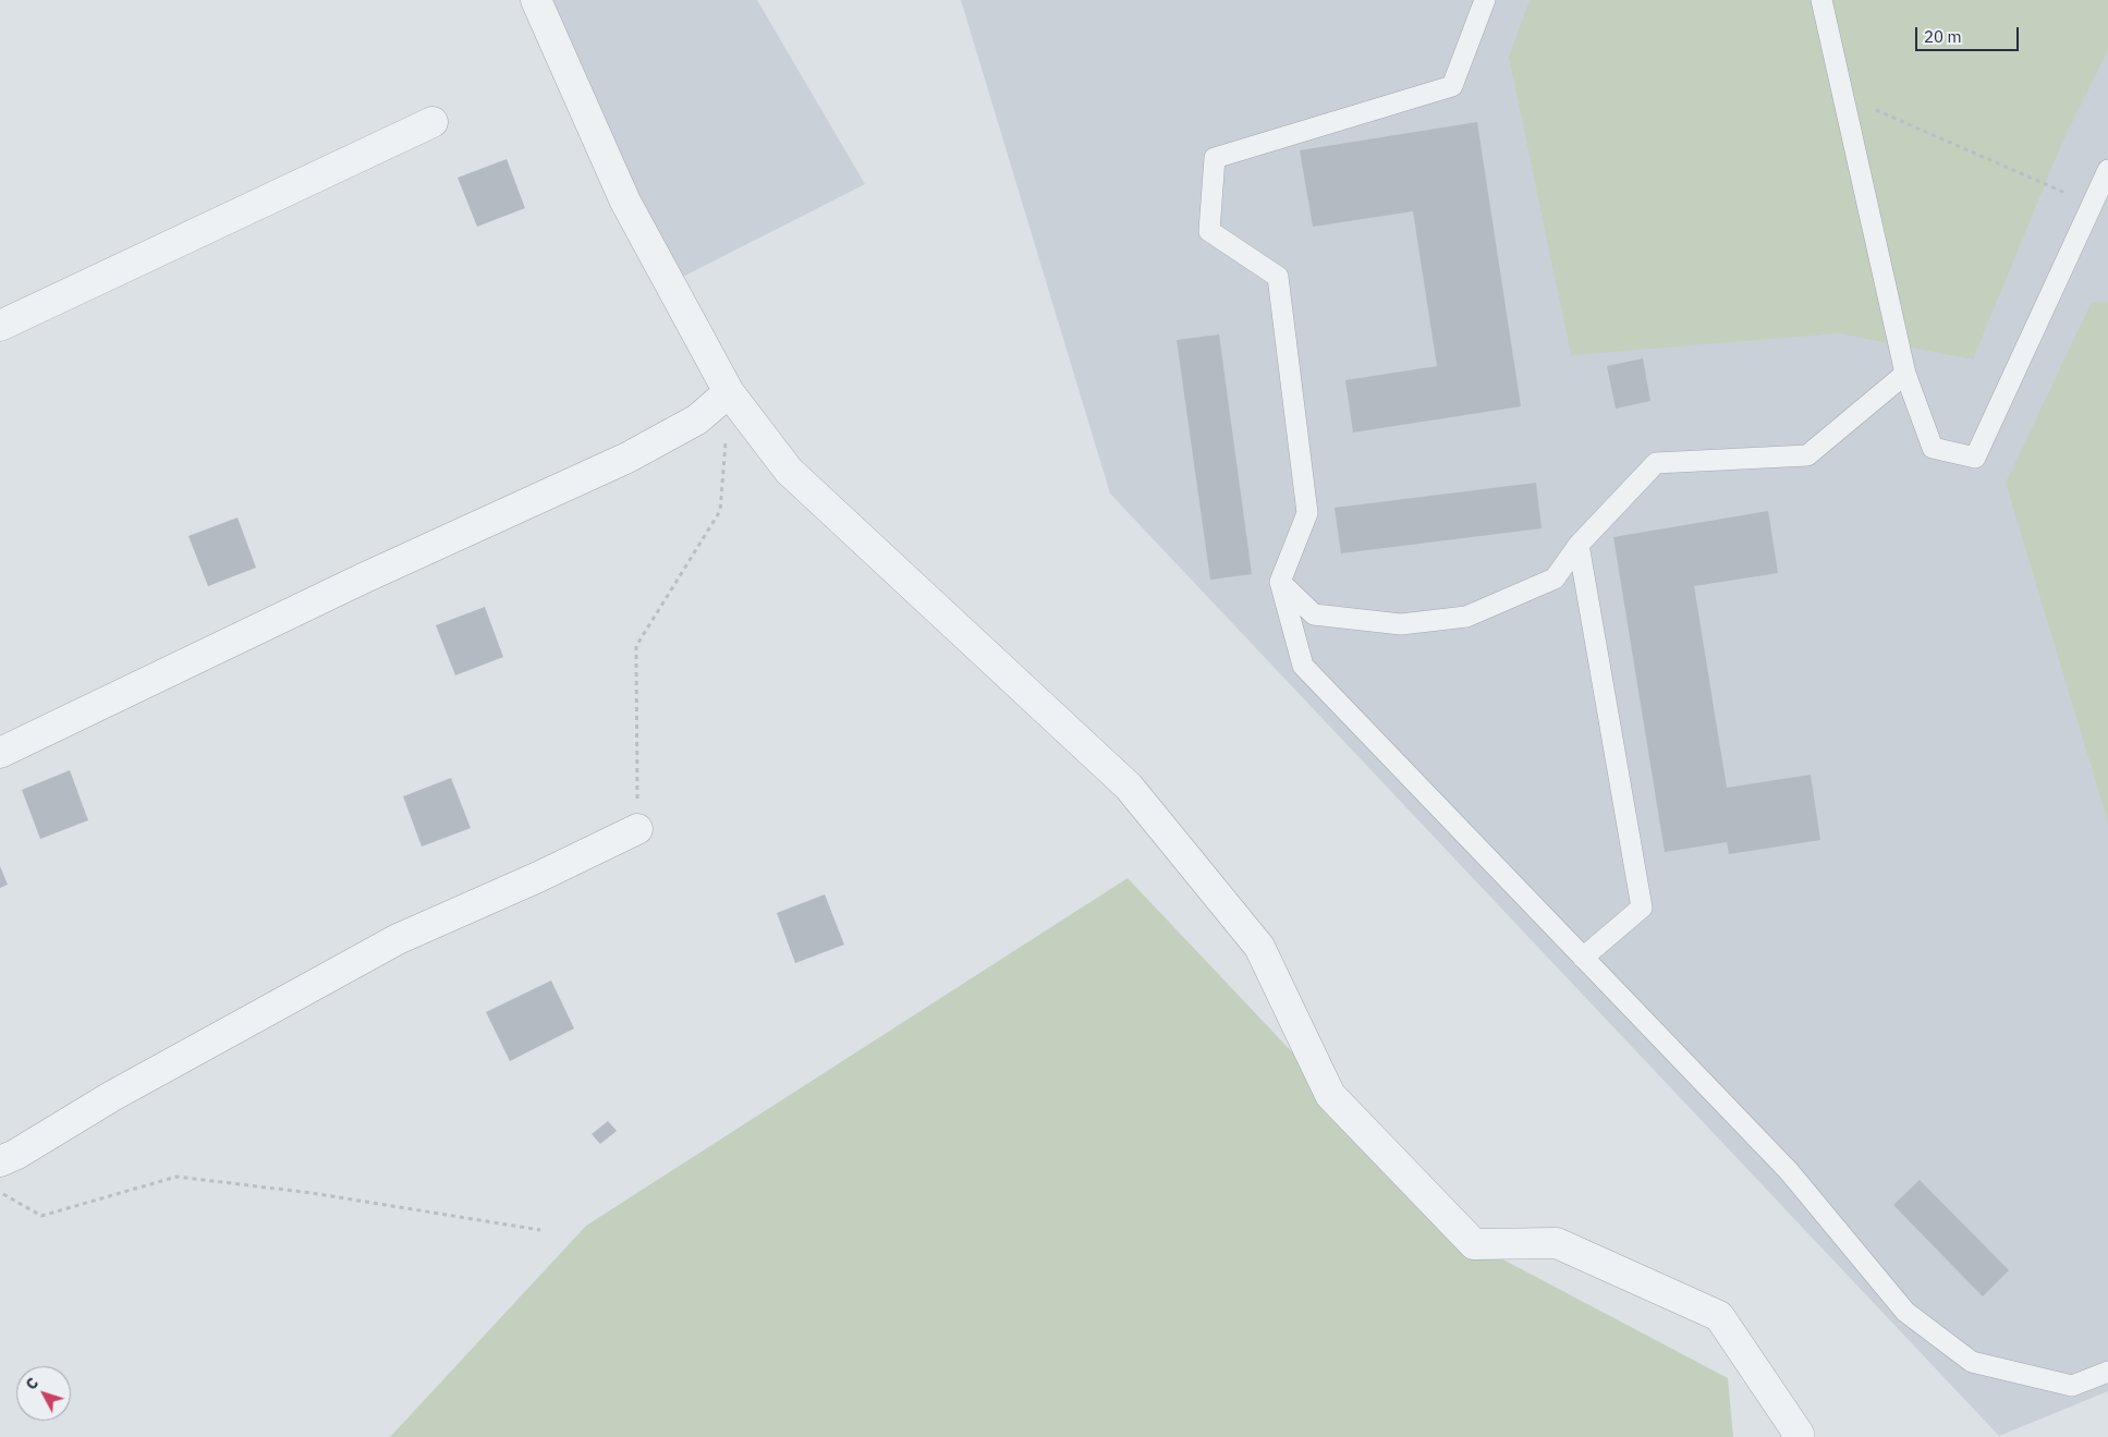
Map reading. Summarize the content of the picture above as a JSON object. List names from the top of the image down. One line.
{"scale_bar":"20 m","north":"top left"}
